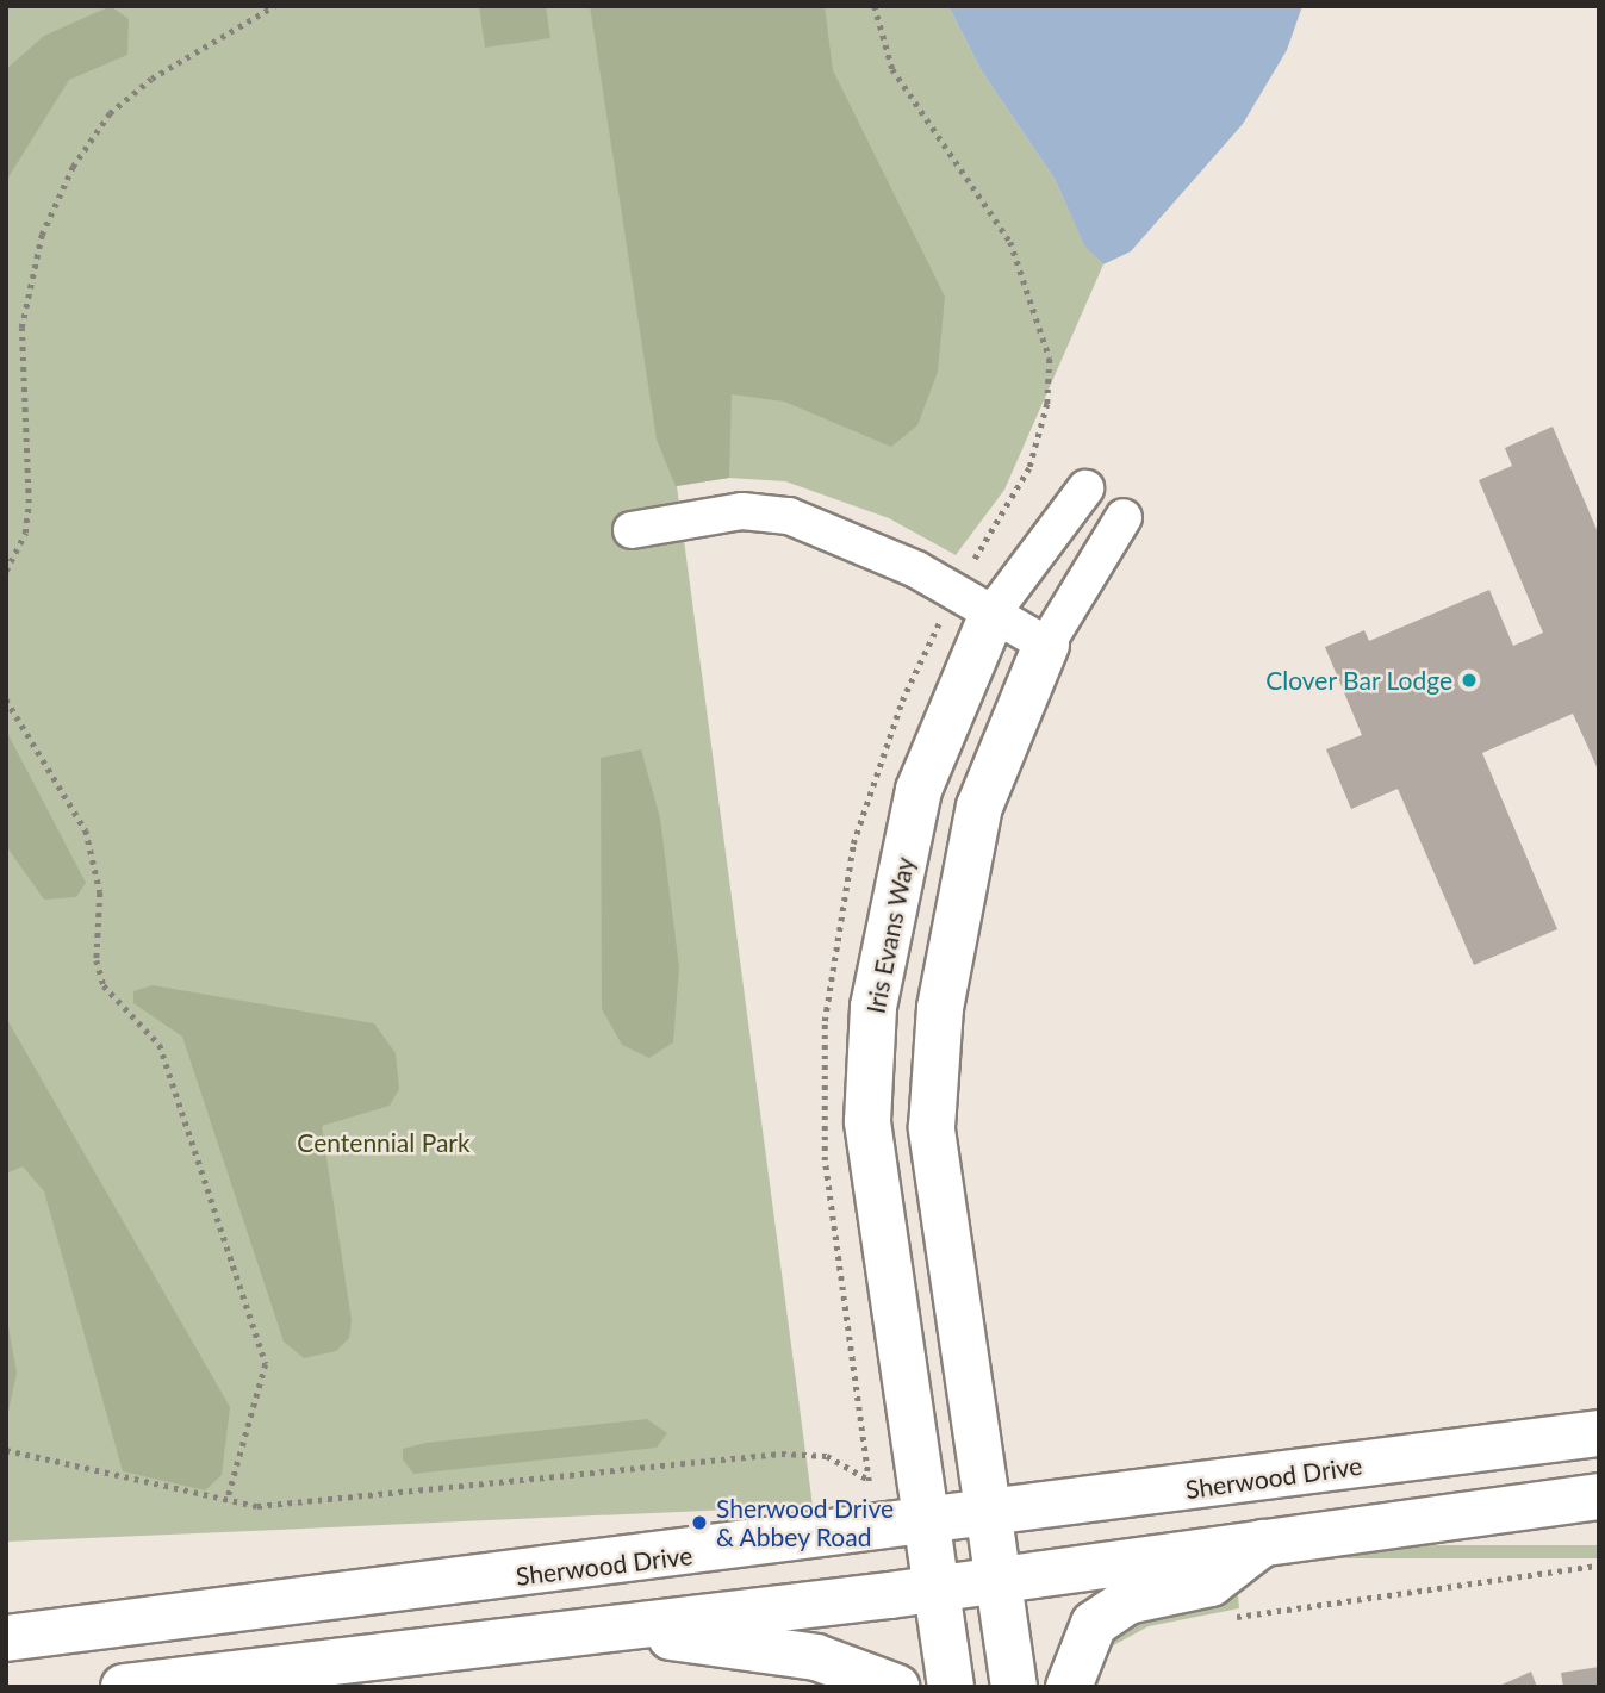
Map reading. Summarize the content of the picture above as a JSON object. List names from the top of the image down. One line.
{"streets":{"main road":["Iris Evans Way","Sherwood Drive"]},"crossings":[["Iris Evans Way","Sherwood Drive"]],"parks":["Centennial Park"],"places":["Clover Bar Lodge","Sherwood Drive & Abbey Road"]}
